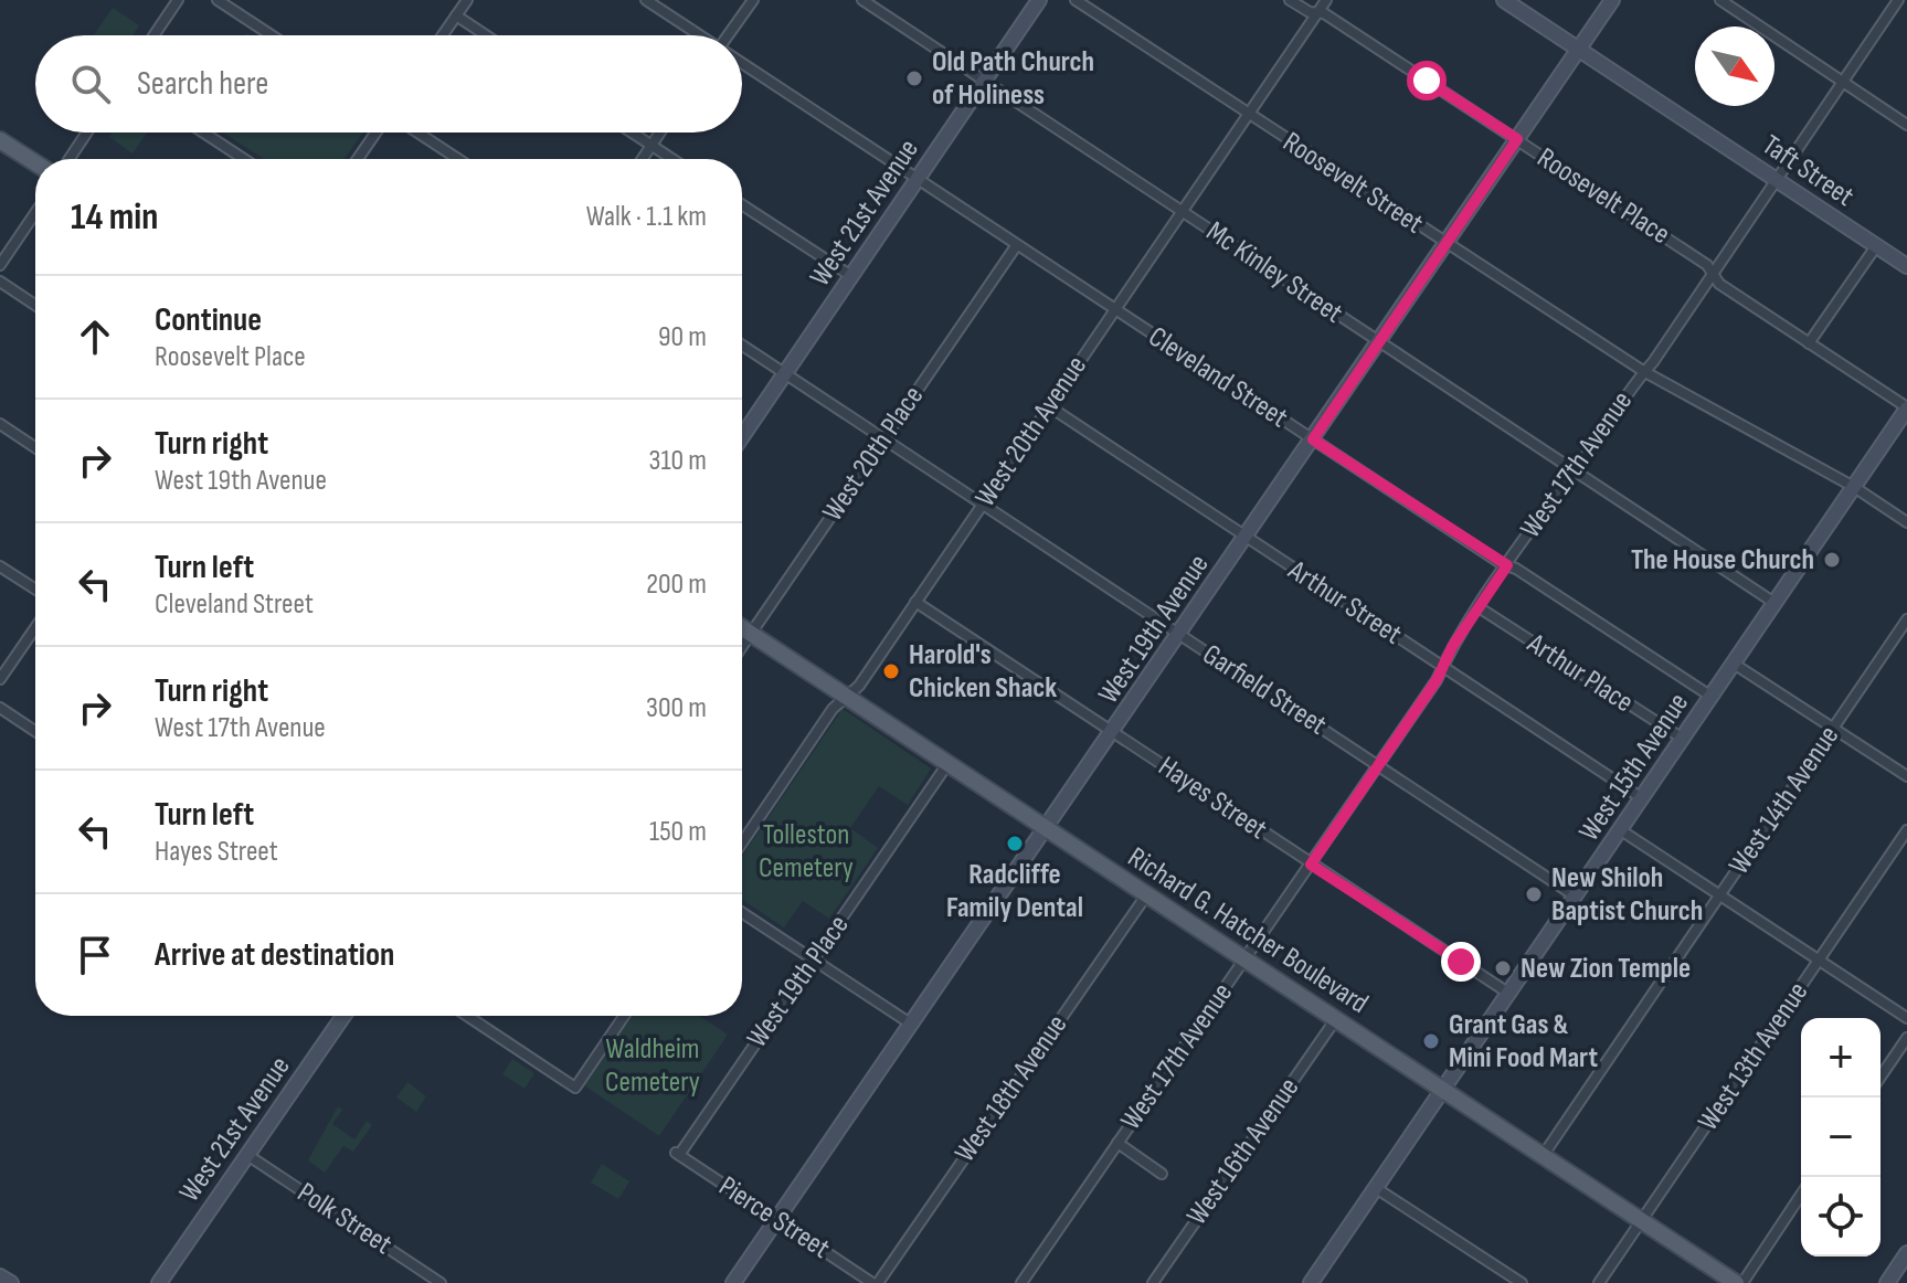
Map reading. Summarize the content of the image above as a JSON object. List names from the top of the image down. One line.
{"streets":{"main road":["Richard G. Hatcher Boulevard"],"street":["Taft Street","Roosevelt Street","Roosevelt Place","West 21st Avenue","Mc Kinley Street","Cleveland Street","West 20th Avenue","West 20th Place","West 17th Avenue","Arthur Street","West 19th Avenue","Arthur Place","Garfield Street","West 15th Avenue","Hayes Street","West 14th Avenue","West 19th Place","West 13th Avenue","West 18th Avenue","West 16th Avenue","Pierce Street","Polk Street"]},"crossings":[["Taft Street","West 17th Avenue"],["Taft Street","West 19th Avenue"],["Roosevelt Street","West 20th Avenue"],["Roosevelt Street","West 17th Avenue"],["Roosevelt Street","West 19th Avenue"],["Roosevelt Street","West 15th Avenue"],["Roosevelt Place","West 20th Avenue"],["Roosevelt Place","West 17th Avenue"],["Roosevelt Place","West 19th Avenue"],["Roosevelt Place","West 15th Avenue"],["West 21st Avenue","Mc Kinley Street"],["West 21st Avenue","Cleveland Street"],["West 21st Avenue","Garfield Street"],["West 21st Avenue","Polk Street"],["Mc Kinley Street","West 20th Avenue"],["Mc Kinley Street","West 17th Avenue"],["Mc Kinley Street","West 19th Avenue"],["Mc Kinley Street","West 15th Avenue"],["Cleveland Street","West 20th Avenue"],["Cleveland Street","West 20th Place"],["Cleveland Street","West 17th Avenue"],["Cleveland Street","West 19th Avenue"],["Cleveland Street","West 15th Avenue"],["West 20th Avenue","Arthur Street"],["West 20th Avenue","Garfield Street"],["West 20th Avenue","Hayes Street"],["West 20th Avenue","Richard G. Hatcher Boulevard"],["West 20th Place","Garfield Street"],["West 20th Place","Richard G. Hatcher Boulevard"],["West 17th Avenue","Arthur Street"],["West 17th Avenue","Arthur Place"],["West 17th Avenue","Garfield Street"],["West 17th Avenue","Hayes Street"],["West 17th Avenue","Richard G. Hatcher Boulevard"],["Arthur Street","West 19th Avenue"],["Arthur Street","West 15th Avenue"],["West 19th Avenue","Garfield Street"],["West 19th Avenue","Hayes Street"],["West 19th Avenue","Richard G. Hatcher Boulevard"],["West 19th Avenue","Pierce Street"],["Arthur Place","West 15th Avenue"],["Garfield Street","West 15th Avenue"],["West 15th Avenue","Hayes Street"],["West 15th Avenue","Richard G. Hatcher Boulevard"],["West 14th Avenue","Richard G. Hatcher Boulevard"],["Richard G. Hatcher Boulevard","West 19th Place"],["Richard G. Hatcher Boulevard","West 13th Avenue"],["Richard G. Hatcher Boulevard","West 18th Avenue"],["Richard G. Hatcher Boulevard","West 16th Avenue"],["West 19th Place","Pierce Street"],["West 18th Avenue","Pierce Street"]],"parks":["Tolleston Cemetery","Waldheim Cemetery"],"places":["Old Path Church of Holiness","The House Church","Harold's Chicken Shack","Radcliffe Family Dental","New Shiloh Baptist Church","New Zion Temple","Grant Gas & Mini Food Mart"],"north":"bottom right","page":{"search":"Search here","heading":["14 min","Walk · 1.1 km"],"list":[["Continue","Roosevelt Place","90 m"],["Turn right","West 19th Avenue","310 m"],["Turn left","Cleveland Street","200 m"],["Turn right","West 17th Avenue","300 m"],["Turn left","Hayes Street","150 m"],"Arrive at destination"],"map_buttons":["+","−"]}}
